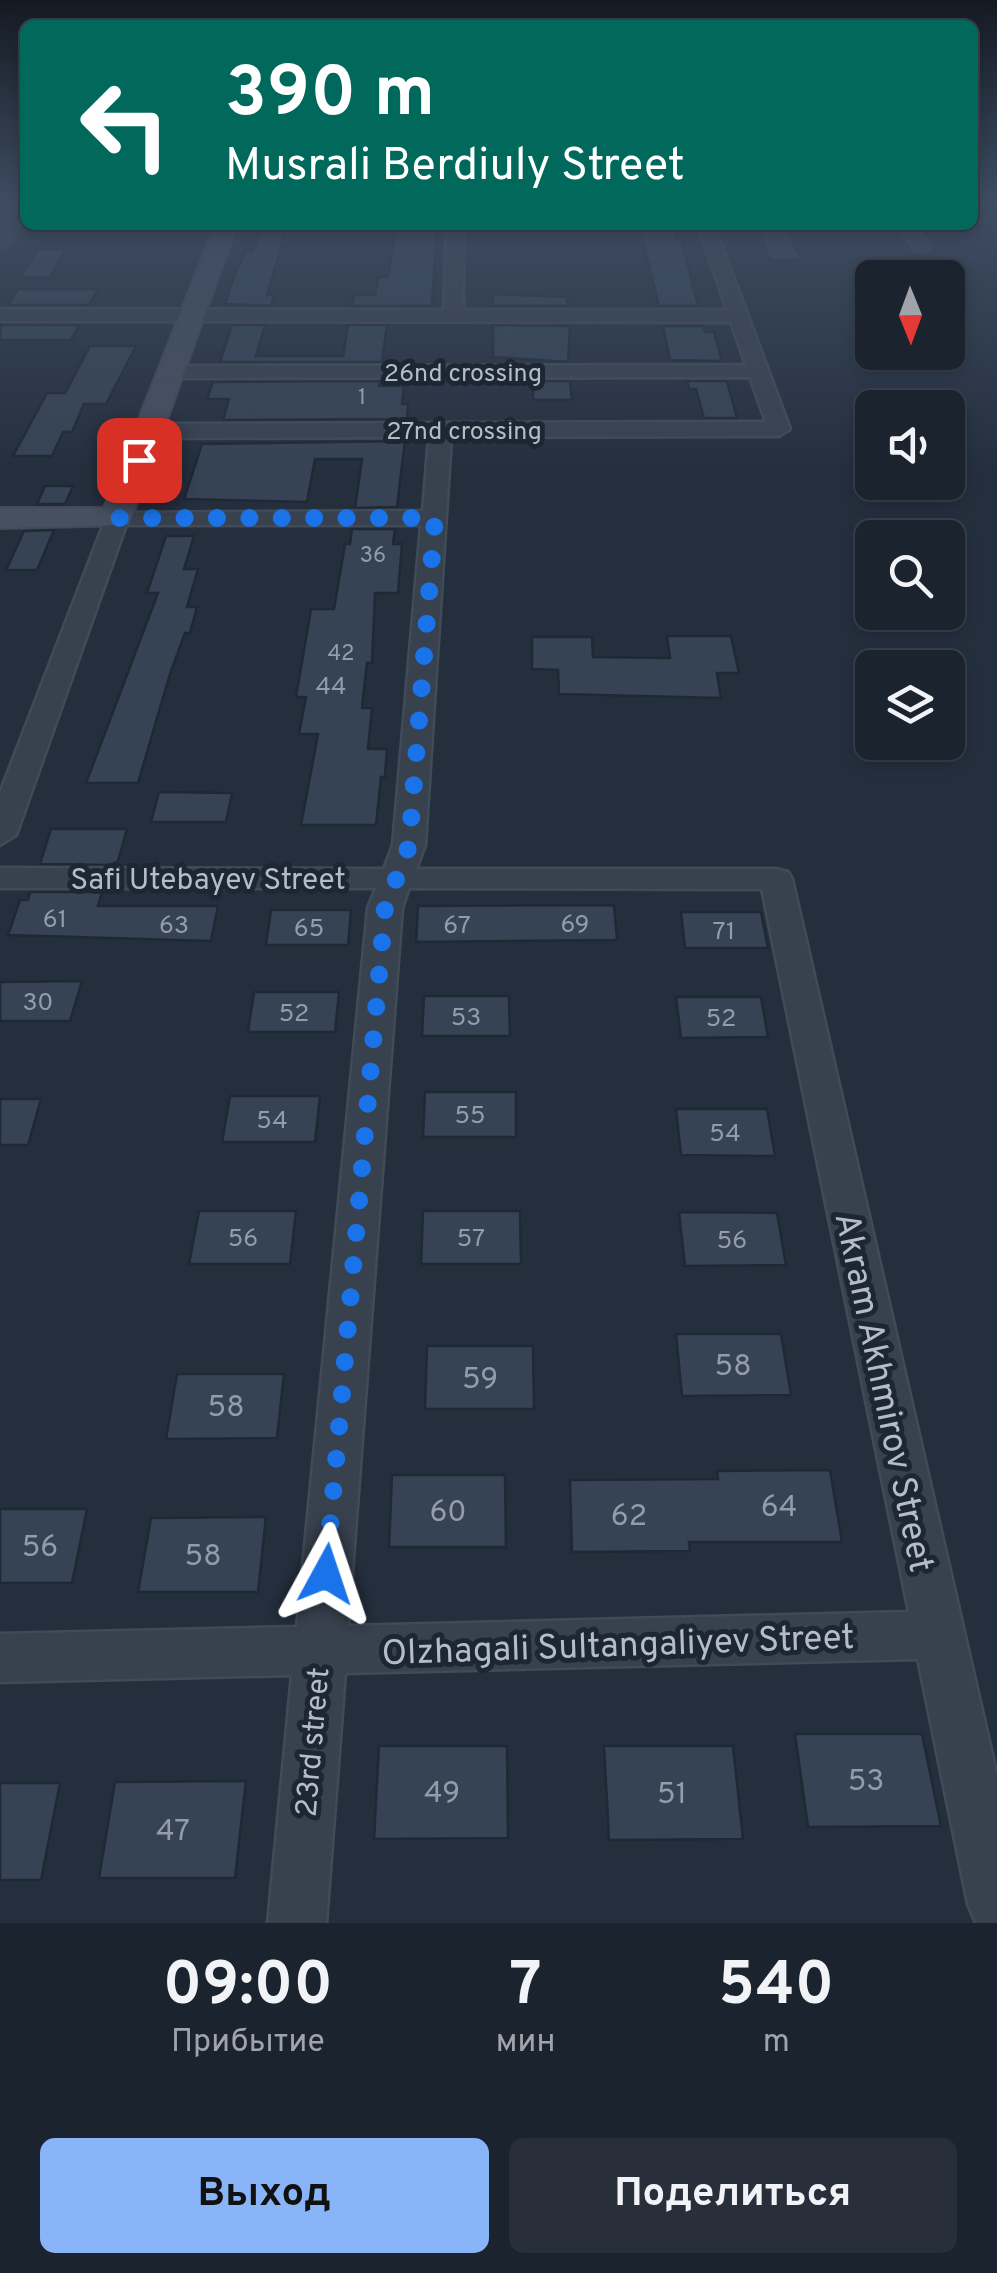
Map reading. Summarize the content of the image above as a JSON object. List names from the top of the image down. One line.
{"streets":{"street":["26nd crossing","27nd crossing","Safi Utebayev Street","Akram Akhmirov Street","Olzhagali Sultangaliyev Street","23rd street"]},"crossings":[["26nd crossing","27nd crossing"],["27nd crossing","23rd street"],["Safi Utebayev Street","Akram Akhmirov Street"],["Safi Utebayev Street","23rd street"],["Akram Akhmirov Street","Olzhagali Sultangaliyev Street"],["Olzhagali Sultangaliyev Street","23rd street"]],"house_numbers":["1","36","42","44","61","69","63","67","65","71","30","52","53","52","55","54","54","56","57","56","58","59","58","64","60","62","56","58","53","49","51","47"],"north":"bottom","page":{"turn":["390 m","Musrali Berdiuly Street"],"eta":["09:00","Прибытие","7","мин","540","m"],"buttons":["Выход","Поделиться"]}}
